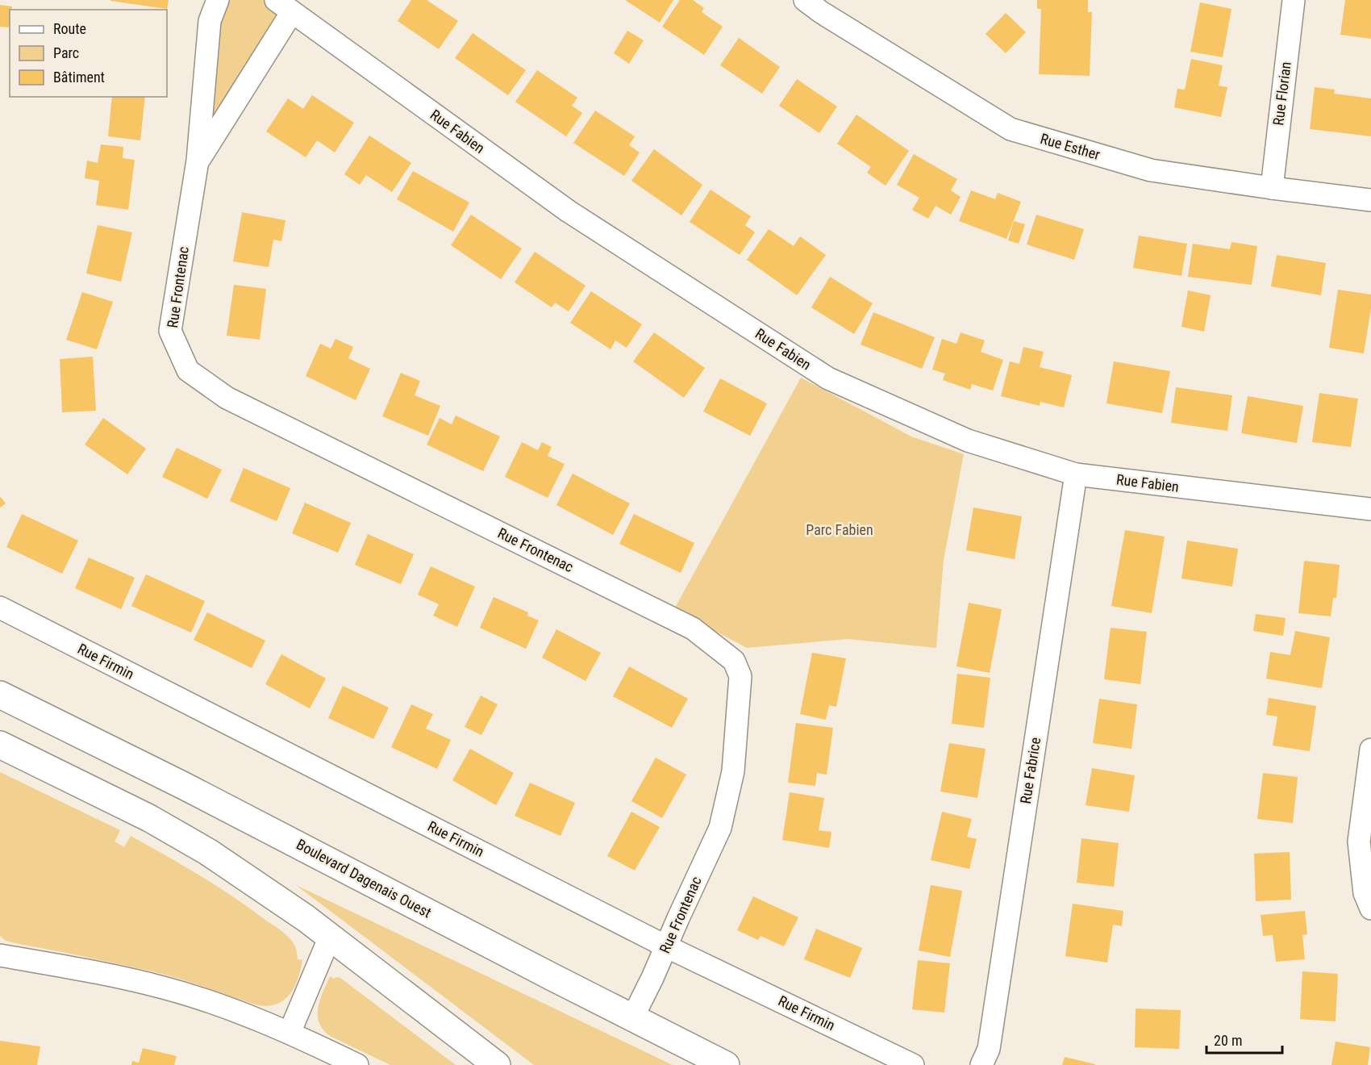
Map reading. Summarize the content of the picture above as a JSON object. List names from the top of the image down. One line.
{"streets":{"main road":["Boulevard Dagenais Ouest"],"street":["Rue Florian","Rue Fabien","Rue Esther","Rue Frontenac","Rue Firmin","Rue Fabrice"]},"crossings":[["Rue Florian","Rue Esther"],["Rue Fabien","Rue Frontenac"],["Rue Fabien","Rue Fabrice"],["Rue Frontenac","Rue Firmin"],["Rue Frontenac","Boulevard Dagenais Ouest"]],"parks":["Parc Fabien"],"legend":["Route","Parc","Bâtiment"],"scale_bar":"20 m"}
